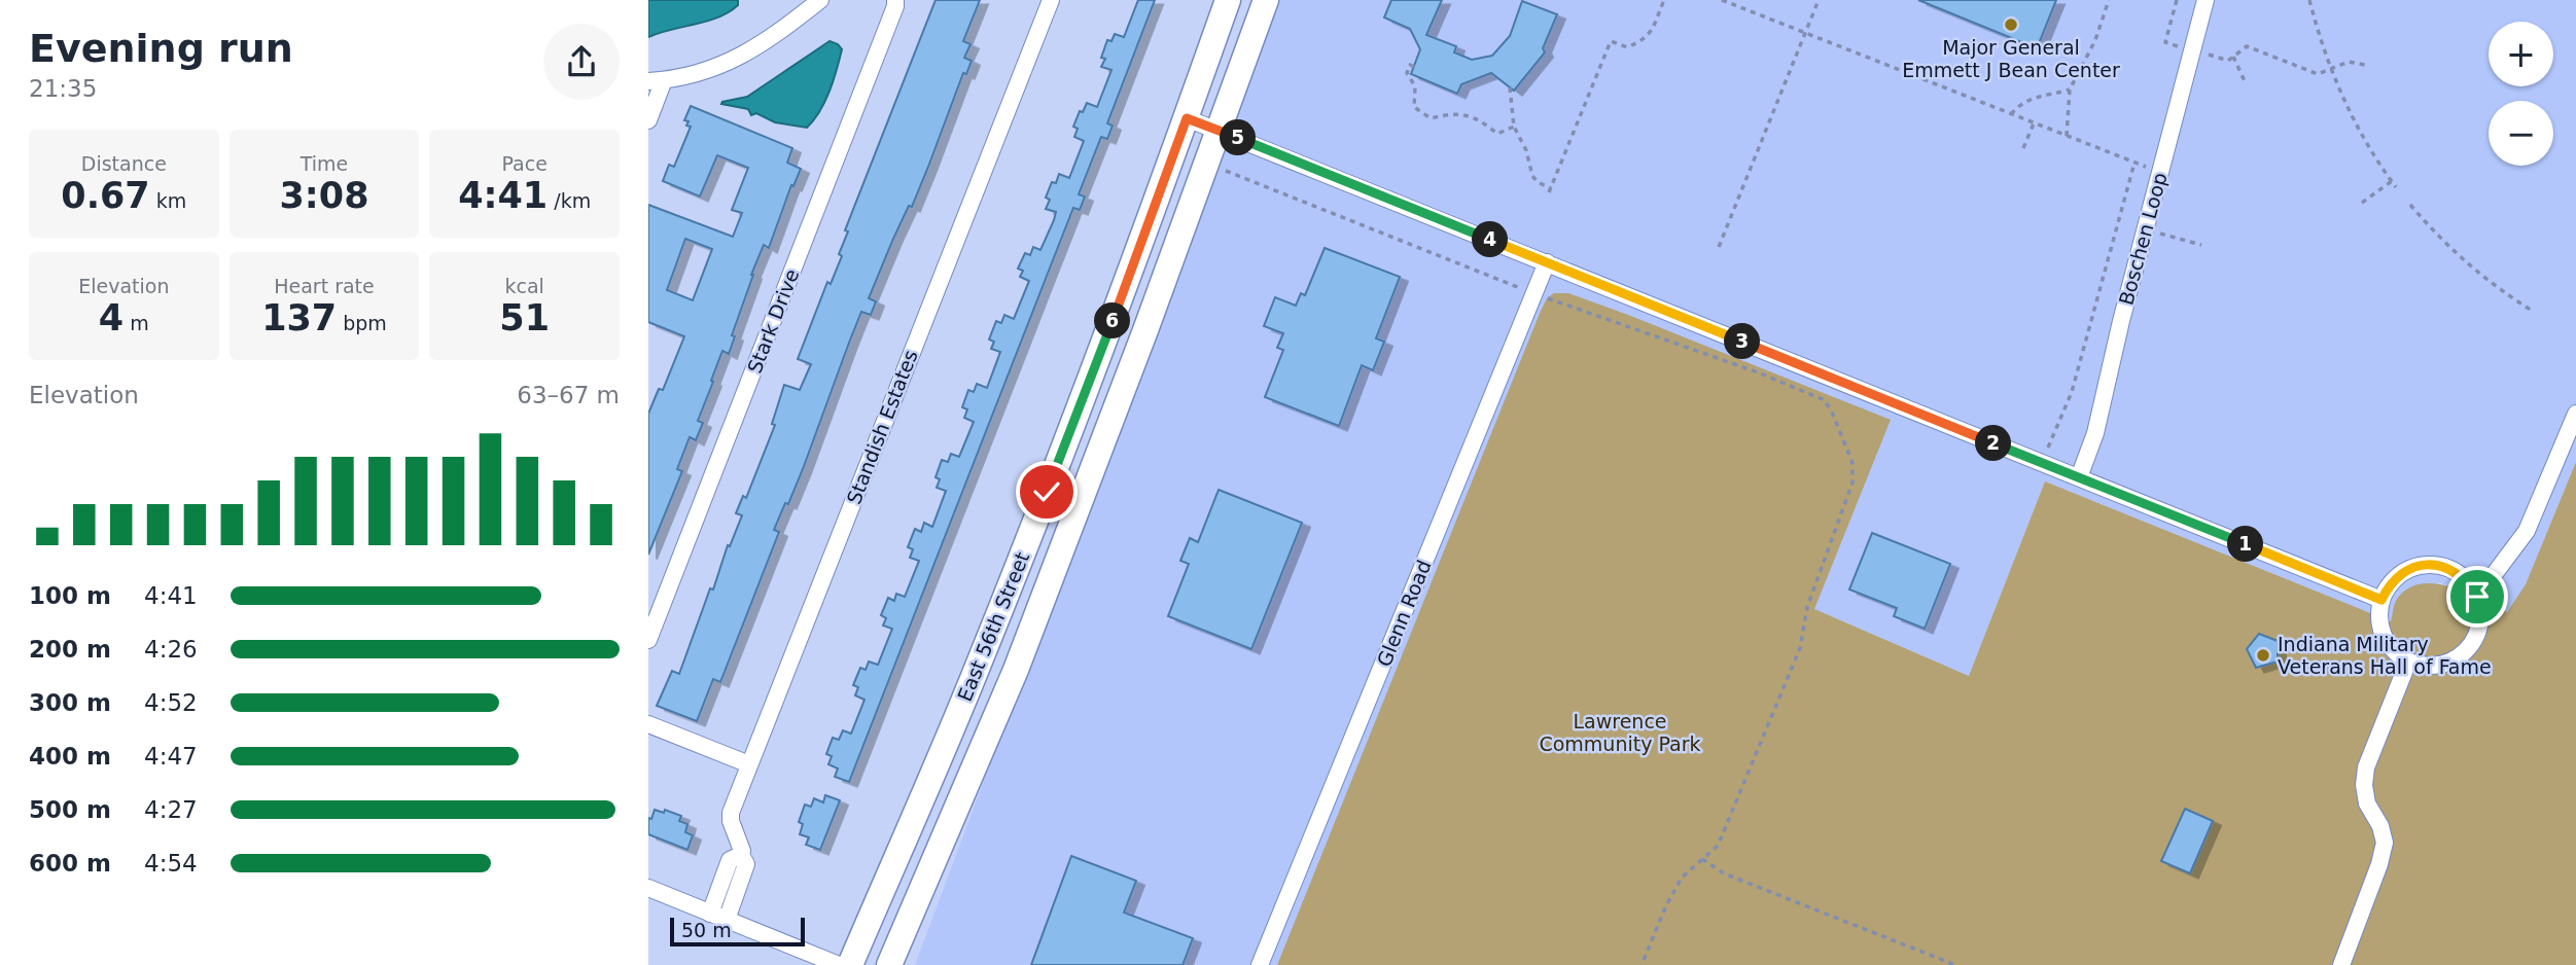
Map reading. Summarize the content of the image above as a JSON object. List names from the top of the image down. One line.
{"streets":{"main road":["East 56th Street"],"street":["Boschen Loop","Stark Drive","Standish Estates","Glenn Road"]},"parks":["Lawrence Community Park"],"places":["Major General Emmett J Bean Center","Indiana Military Veterans Hall of Fame"],"scale_bar":"50 m","page":{"heading":["Evening run","21:35"],"map_buttons":["+","−"],"pins":["5","4","6","3","2","1"],"stats":[["Distance","0.67 km"],["Time","3:08"],["Pace","4:41 /km"],["Elevation","4 m"],["Heart rate","137 bpm"],["kcal","51"]],"chart":["Elevation","63–67 m"],"list":[{"name":"100 m","note":"4:41"},{"name":"200 m","note":"4:26"},{"name":"300 m","note":"4:52"},{"name":"400 m","note":"4:47"},{"name":"500 m","note":"4:27"},{"name":"600 m","note":"4:54"}],"scale":"50 m"}}
